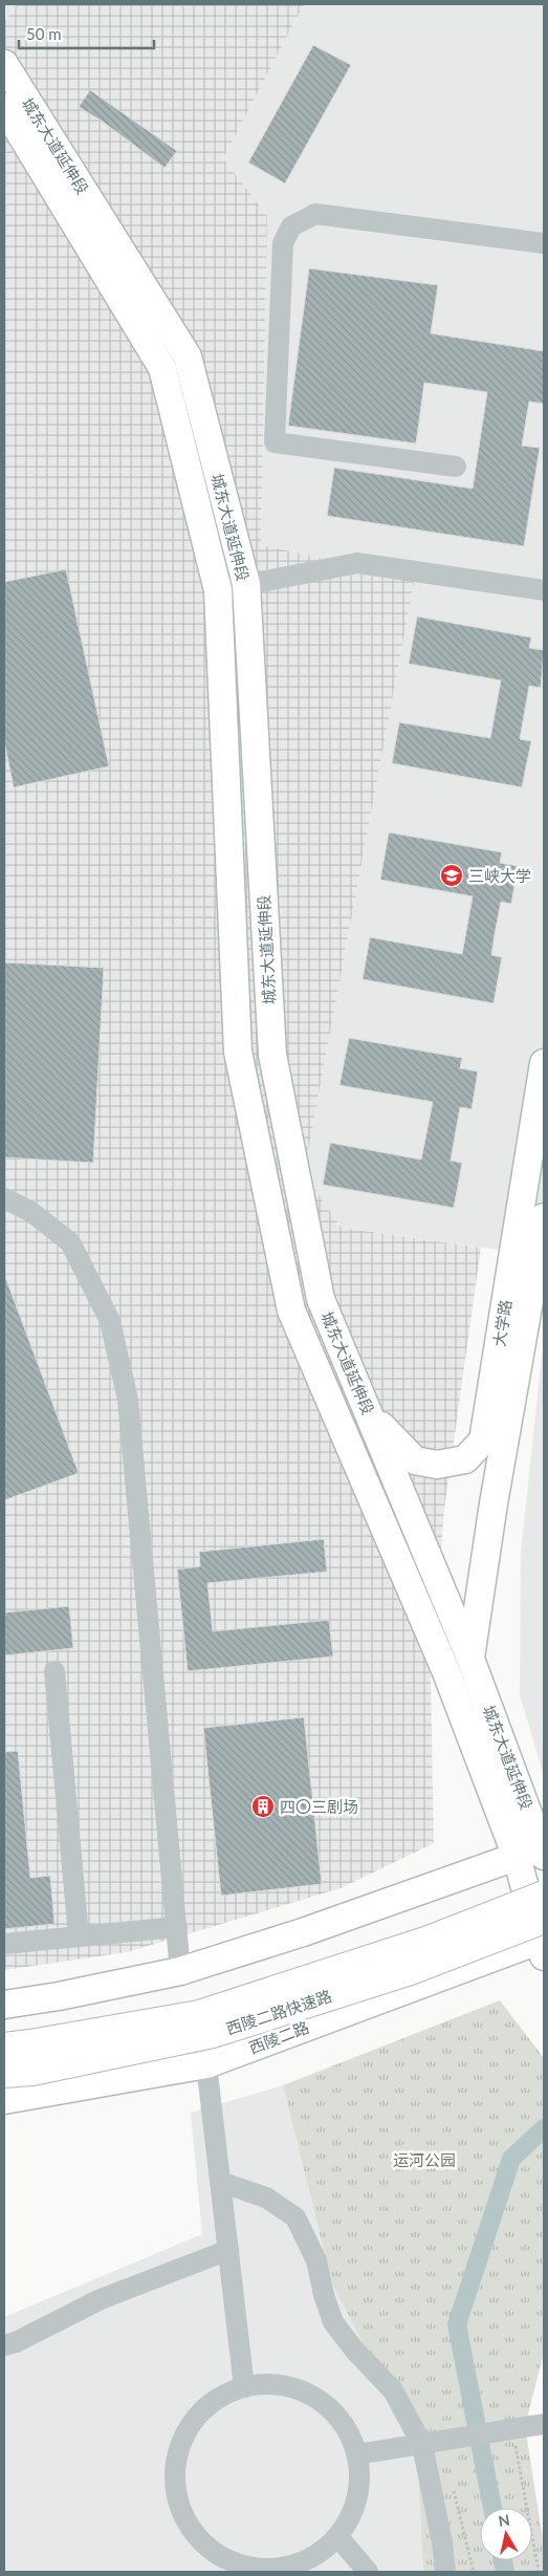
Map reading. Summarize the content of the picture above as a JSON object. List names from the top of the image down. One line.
{"streets":{"highway":["西陵二路快速路"],"main road":["城东大道延伸段","大学路","西陵二路"]},"crossings":[["城东大道延伸段","大学路"],["城东大道延伸段","西陵二路快速路"],["城东大道延伸段","西陵二路"],["西陵二路快速路","西陵二路"]],"parks":["运河公园"],"places":{"school or university":["三峡大学"],"building":["四〇三剧场"]},"scale_bar":"50 m","north":"top"}
